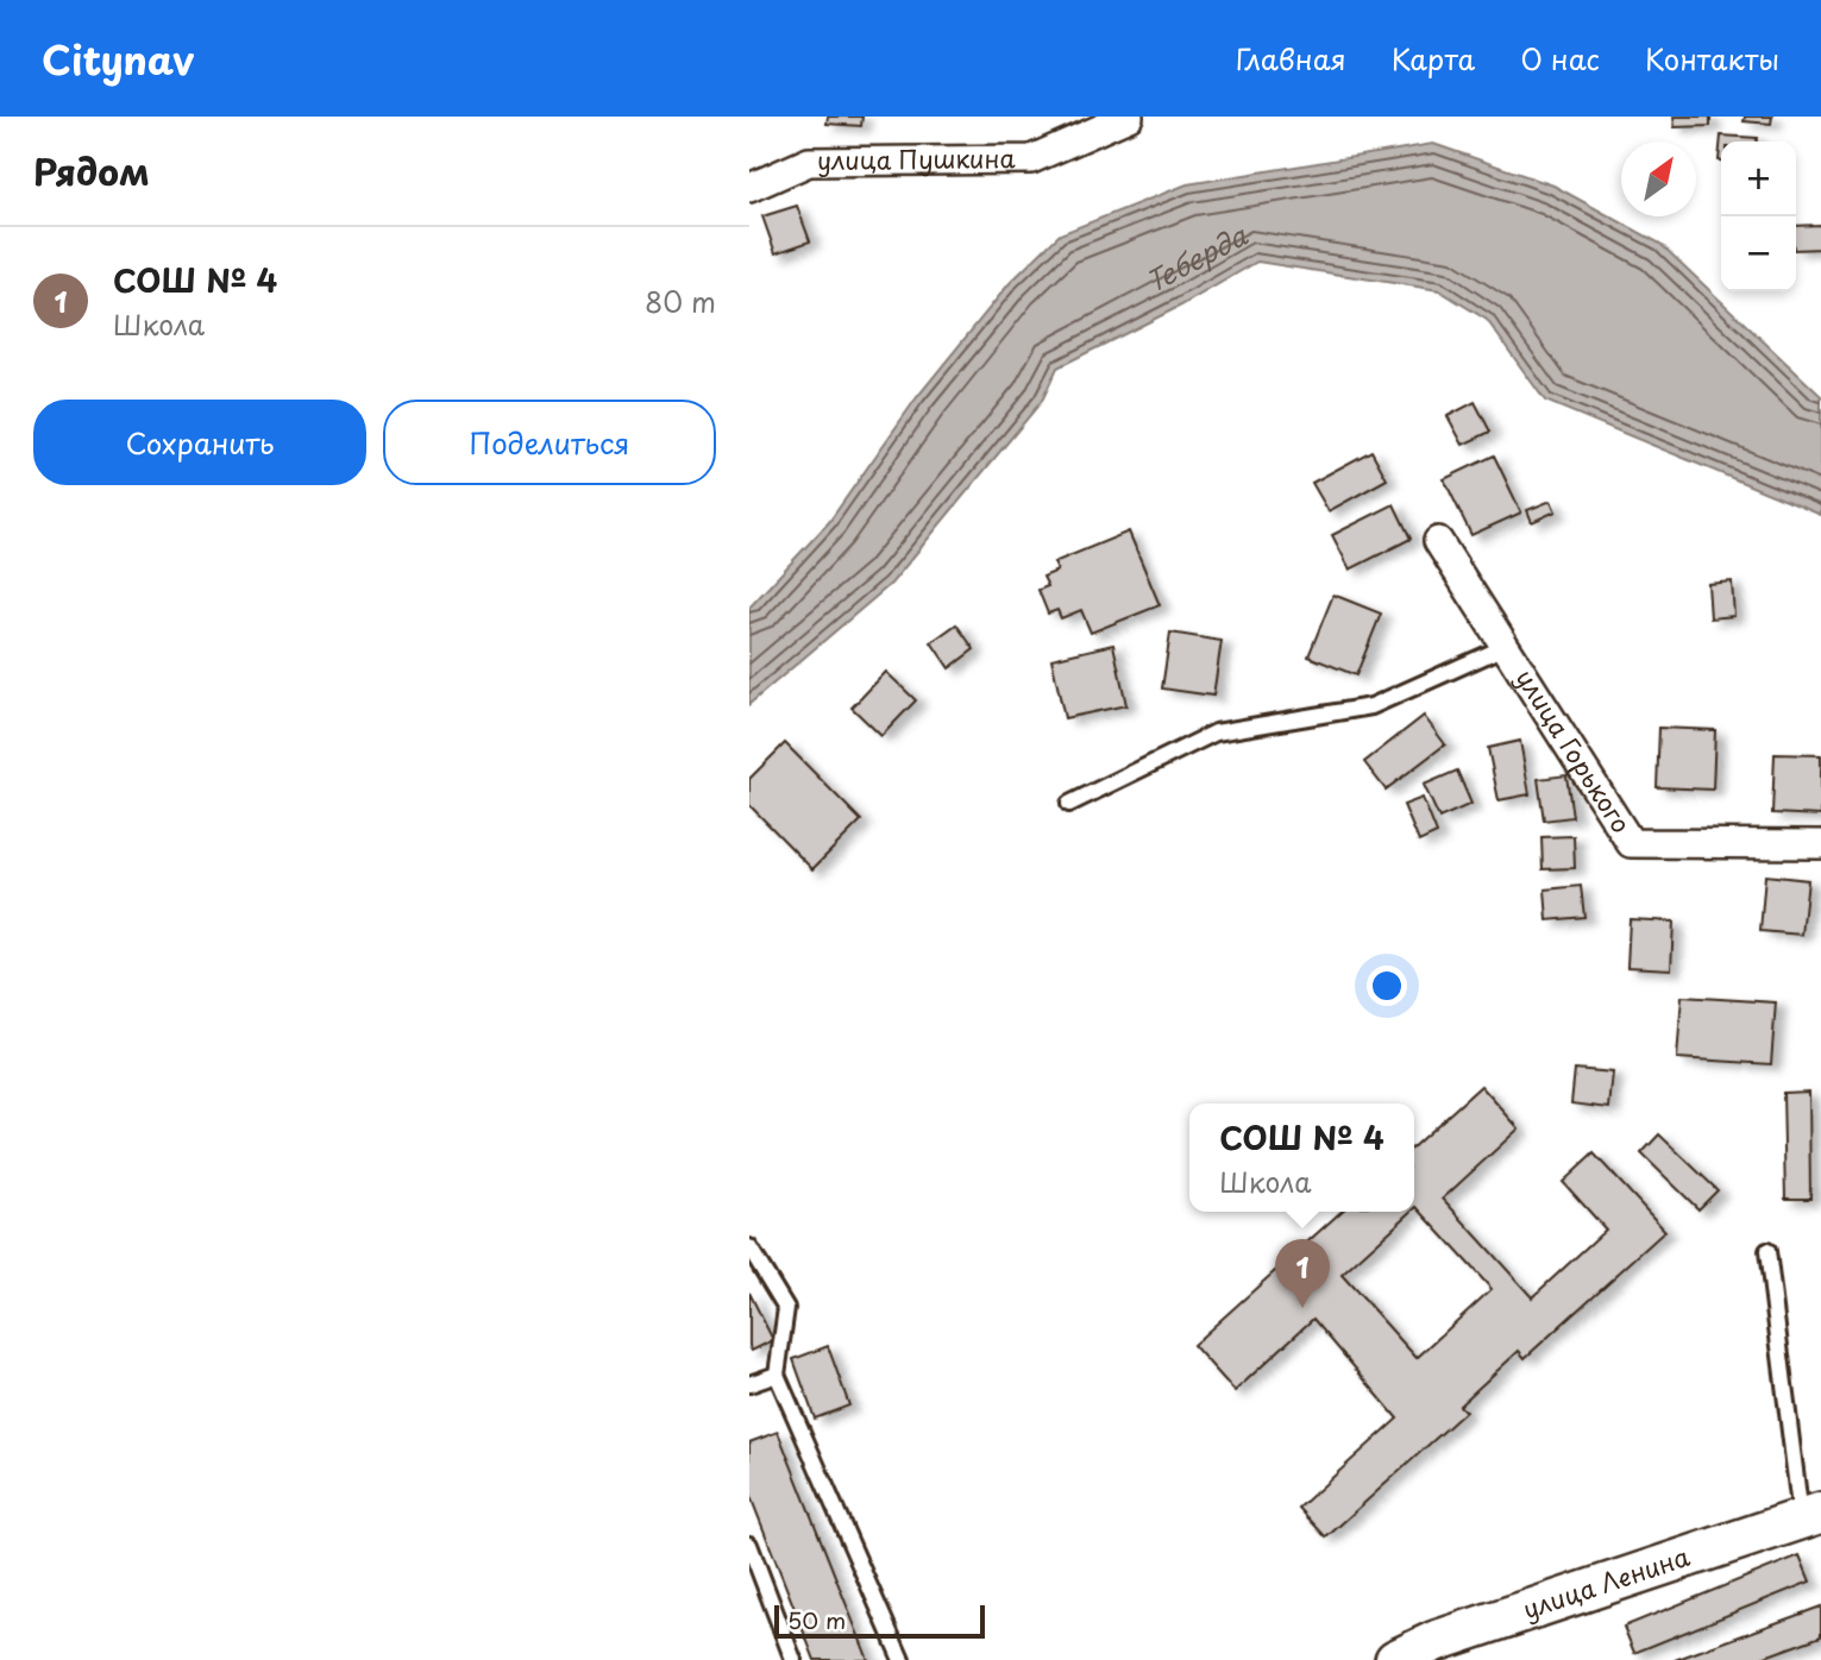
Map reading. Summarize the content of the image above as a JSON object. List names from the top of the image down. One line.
{"streets":{"main road":["улица Ленина"],"street":["улица Пушкина","улица Горького"]},"water":["Теберда"],"scale_bar":"50 m","north":"top right","page":{"header":"Citynav","nav":["Главная","Карта","О нас","Контакты"],"heading":"Рядом","map_buttons":["+","−"],"list":[{"mark":"1","name":"СОШ № 4","note":"Школа","value":"80 m"}],"buttons":["Сохранить","Поделиться"],"popup":["СОШ № 4","Школа"],"pins":"1","scale":"50 m"}}
